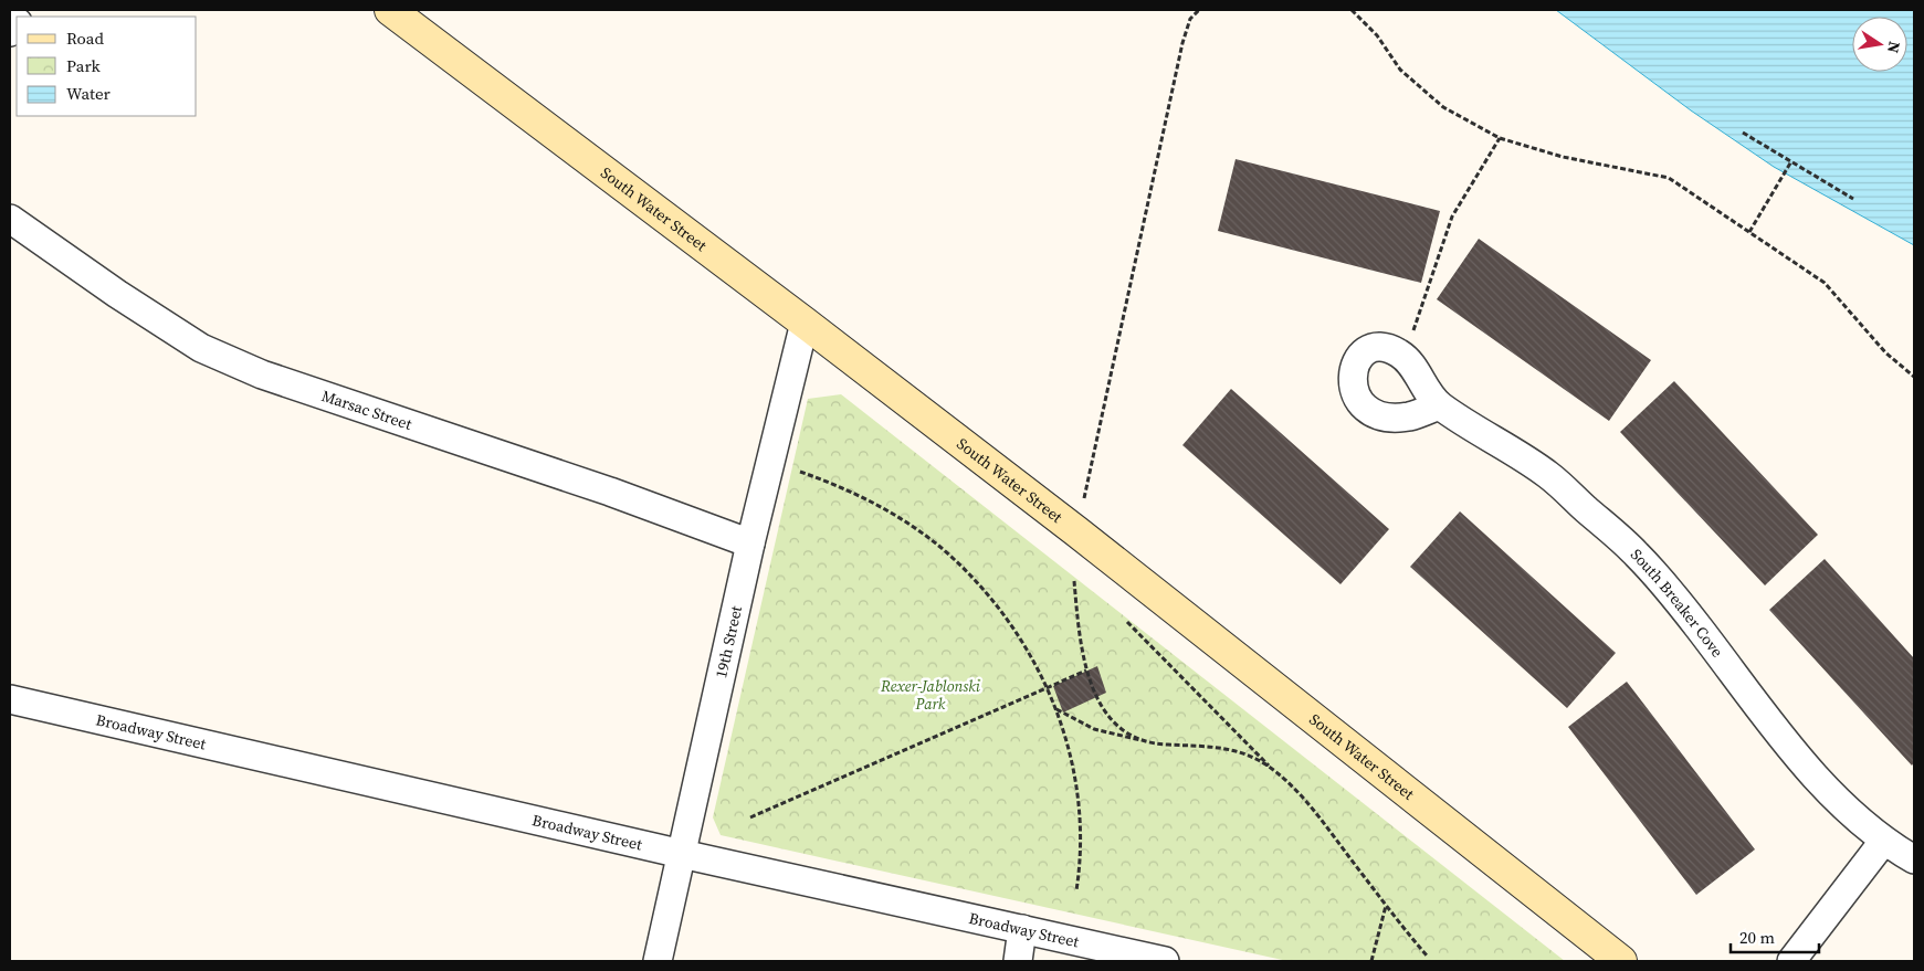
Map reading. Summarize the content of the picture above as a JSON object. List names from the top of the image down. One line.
{"streets":{"street":["South Water Street","Marsac Street","South Breaker Cove","19th Street","Broadway Street"]},"crossings":[["South Water Street","19th Street"],["Marsac Street","19th Street"],["19th Street","Broadway Street"]],"parks":["Rexer-Jablonski Park"],"legend":["Road","Park","Water"],"scale_bar":"20 m","north":"right"}
